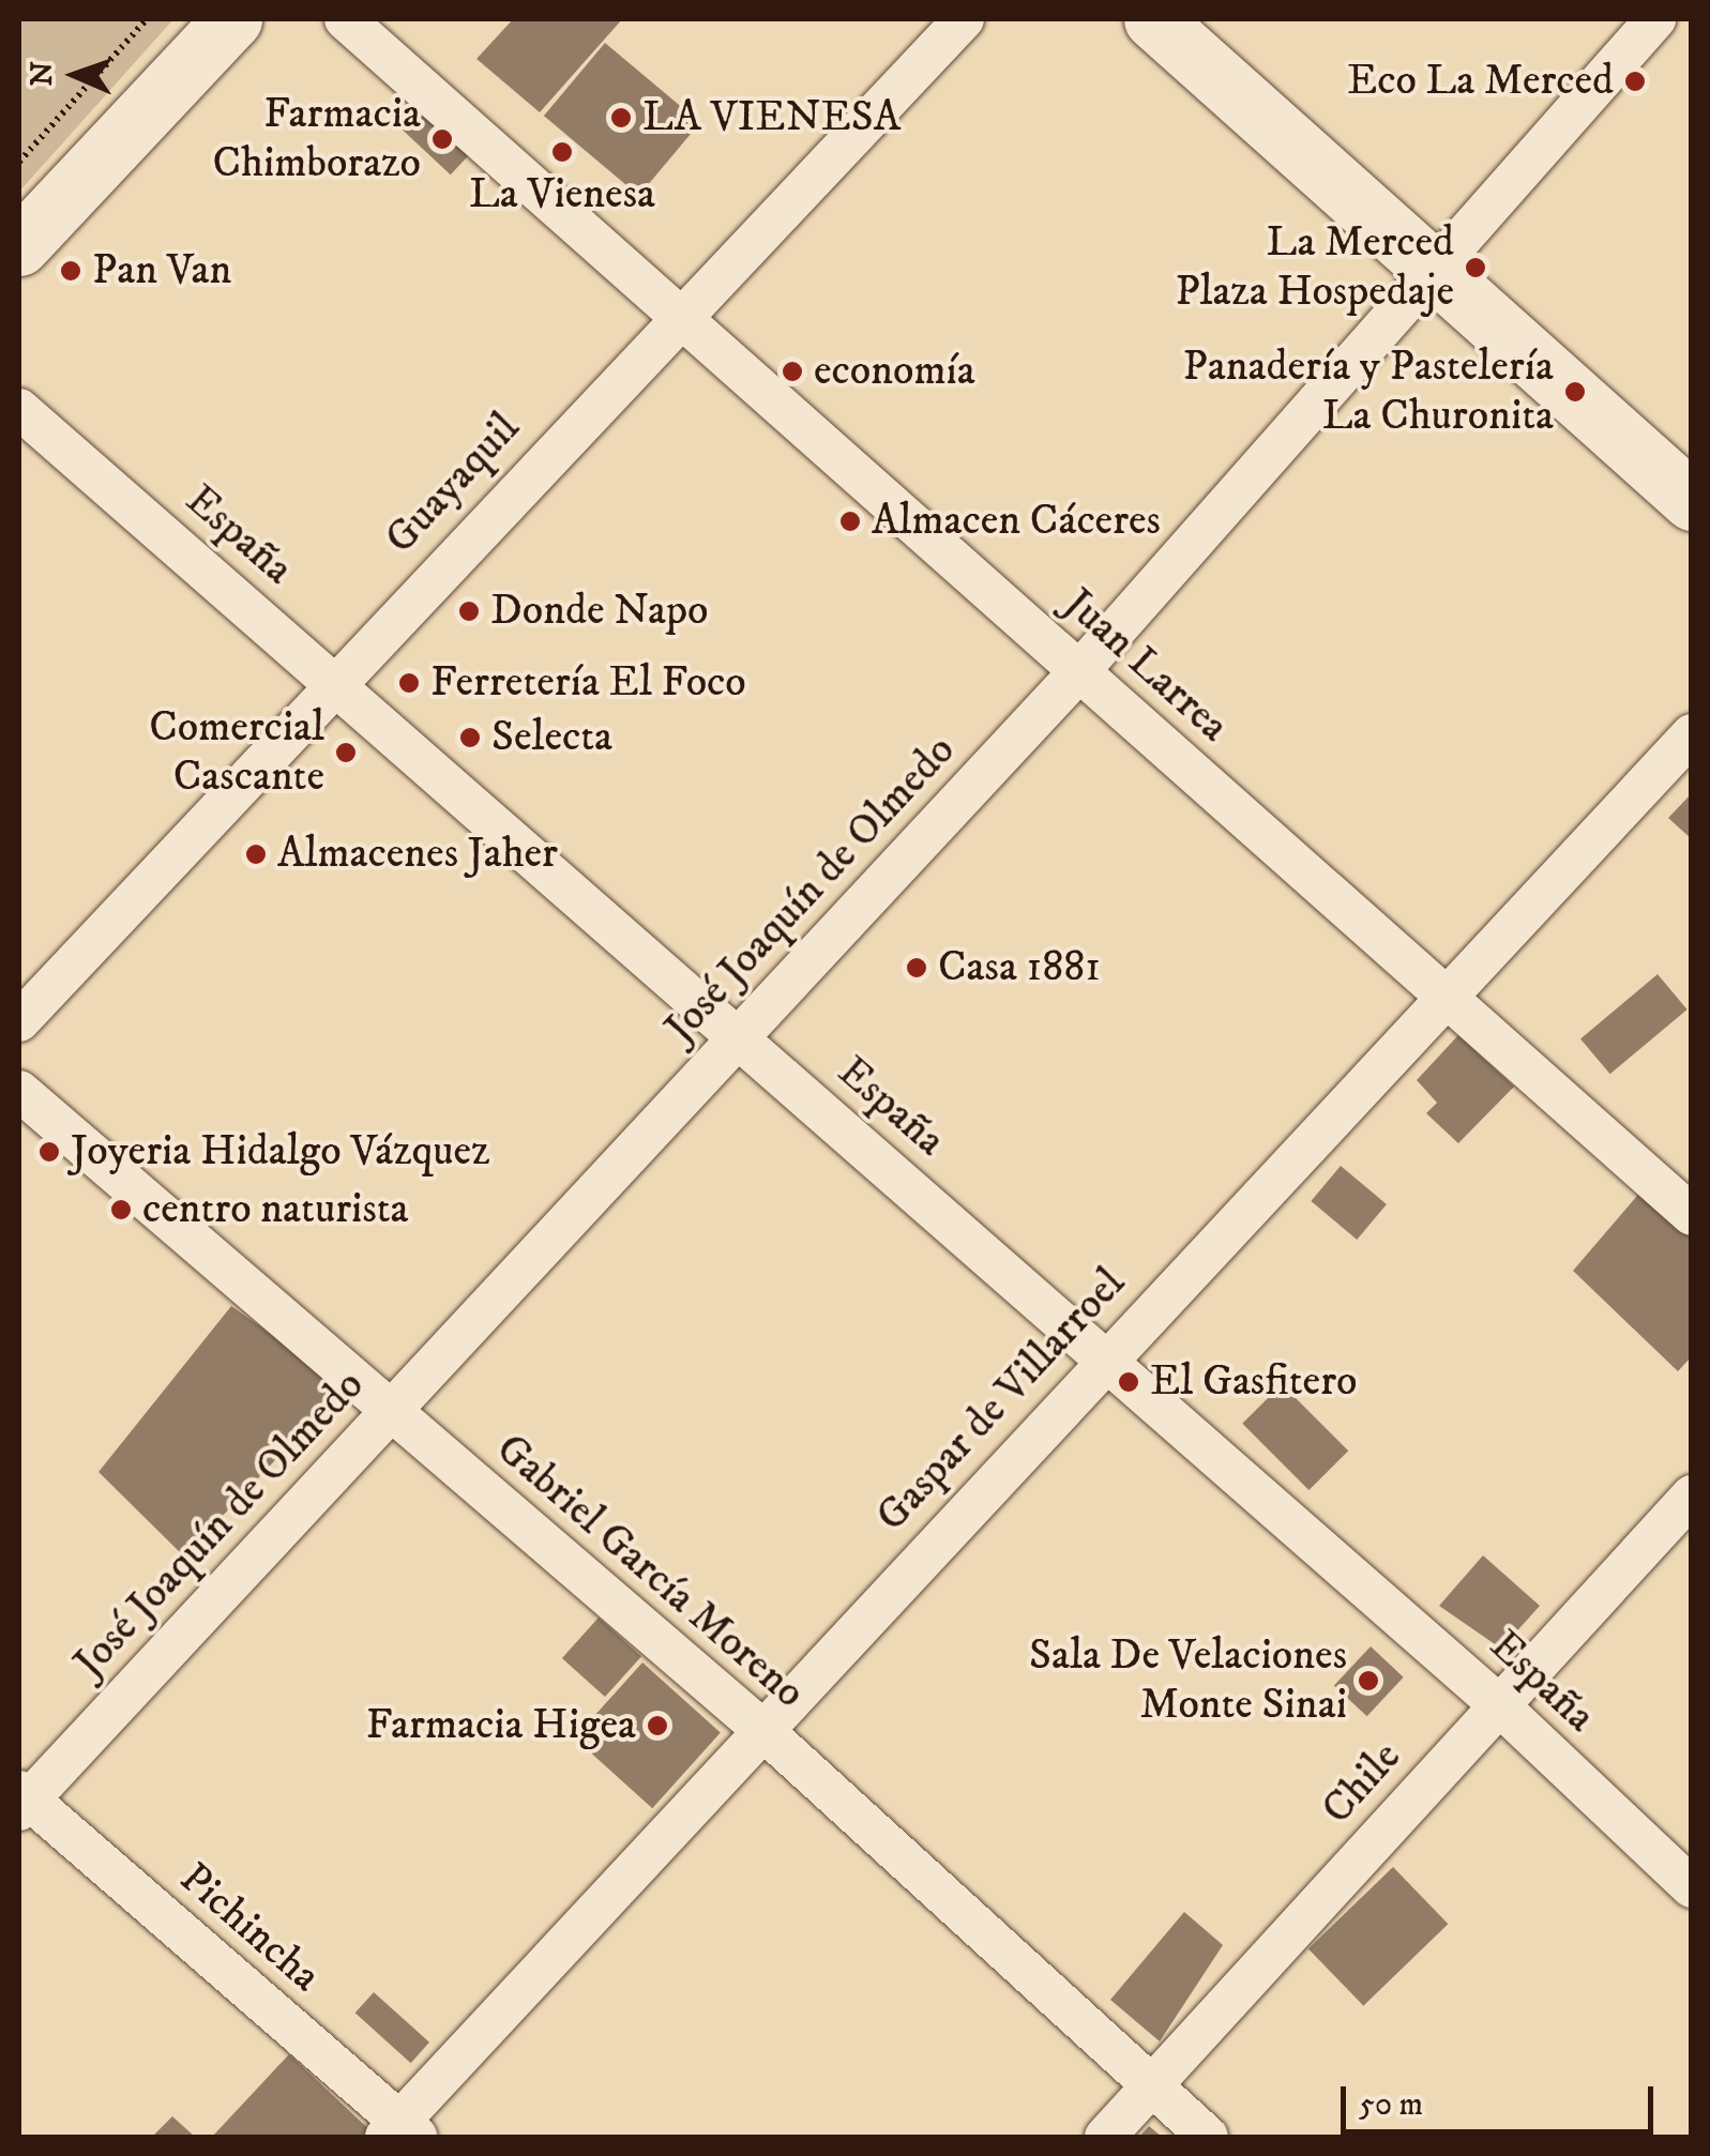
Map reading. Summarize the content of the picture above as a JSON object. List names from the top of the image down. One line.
{"streets":{"street":["Guayaquil","España","Juan Larrea","José Joaquín de Olmedo","Gaspar de Villarroel","Gabriel García Moreno","Chile","Pichincha"]},"crossings":[["Guayaquil","España"],["Guayaquil","Juan Larrea"],["España","José Joaquín de Olmedo"],["España","Gaspar de Villarroel"],["España","Chile"],["Juan Larrea","José Joaquín de Olmedo"],["Juan Larrea","Gaspar de Villarroel"],["José Joaquín de Olmedo","Gabriel García Moreno"],["José Joaquín de Olmedo","Pichincha"],["Gaspar de Villarroel","Gabriel García Moreno"],["Gaspar de Villarroel","Pichincha"],["Gabriel García Moreno","Chile"]],"places":["Eco La Merced","LA VIENESA","Farmacia Chimborazo","La Vienesa","La Merced Plaza Hospedaje","Pan Van","economía","Panadería y Pastelería La Churonita","Almacen Cáceres","Donde Napo","Ferretería El Foco","Selecta","Comercial Cascante","Almacenes Jaher","Casa 1881","Joyeria Hidalgo Vázquez","centro naturista","El Gasfitero","Sala De Velaciones Monte Sinai","Farmacia Higea"],"scale_bar":"50 m","north":"left"}
